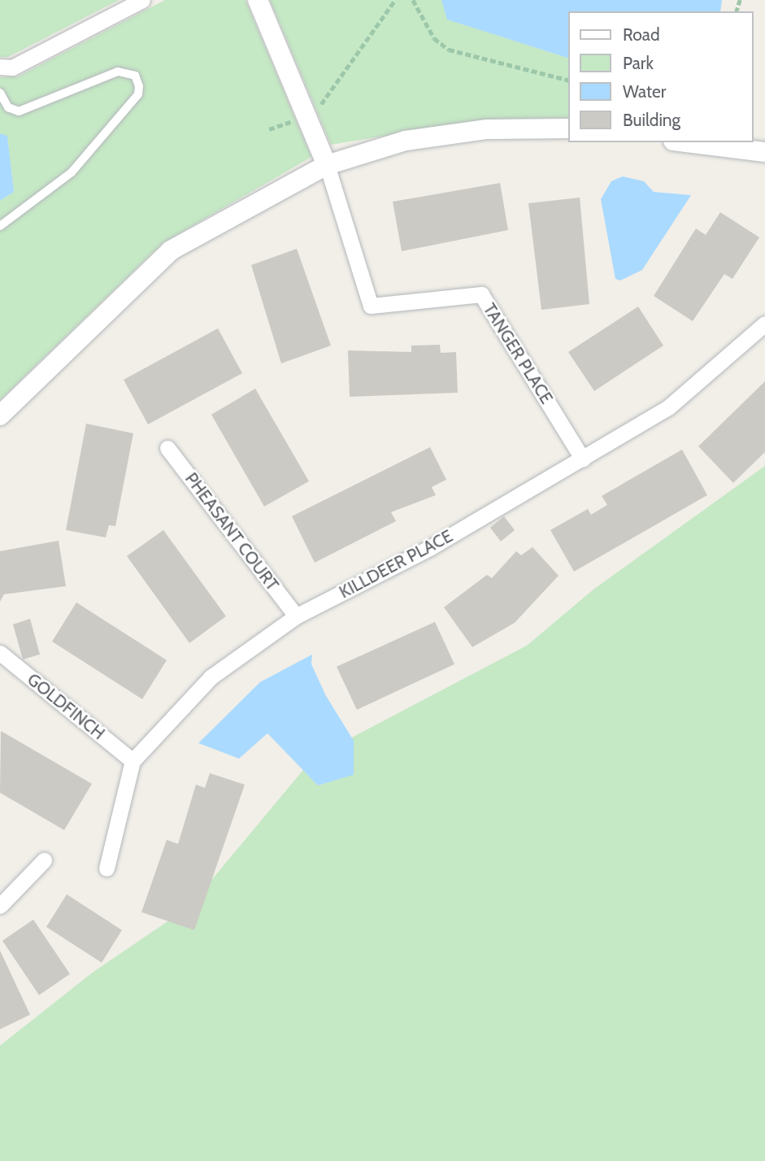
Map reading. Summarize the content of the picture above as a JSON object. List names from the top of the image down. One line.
{"streets":{"street":["TANGER PLACE","PHEASANT COURT","KILLDEER PLACE","GOLDFINCH"]},"crossings":[["TANGER PLACE","KILLDEER PLACE"],["PHEASANT COURT","KILLDEER PLACE"],["KILLDEER PLACE","GOLDFINCH"]],"legend":["Road","Park","Water","Building"]}
